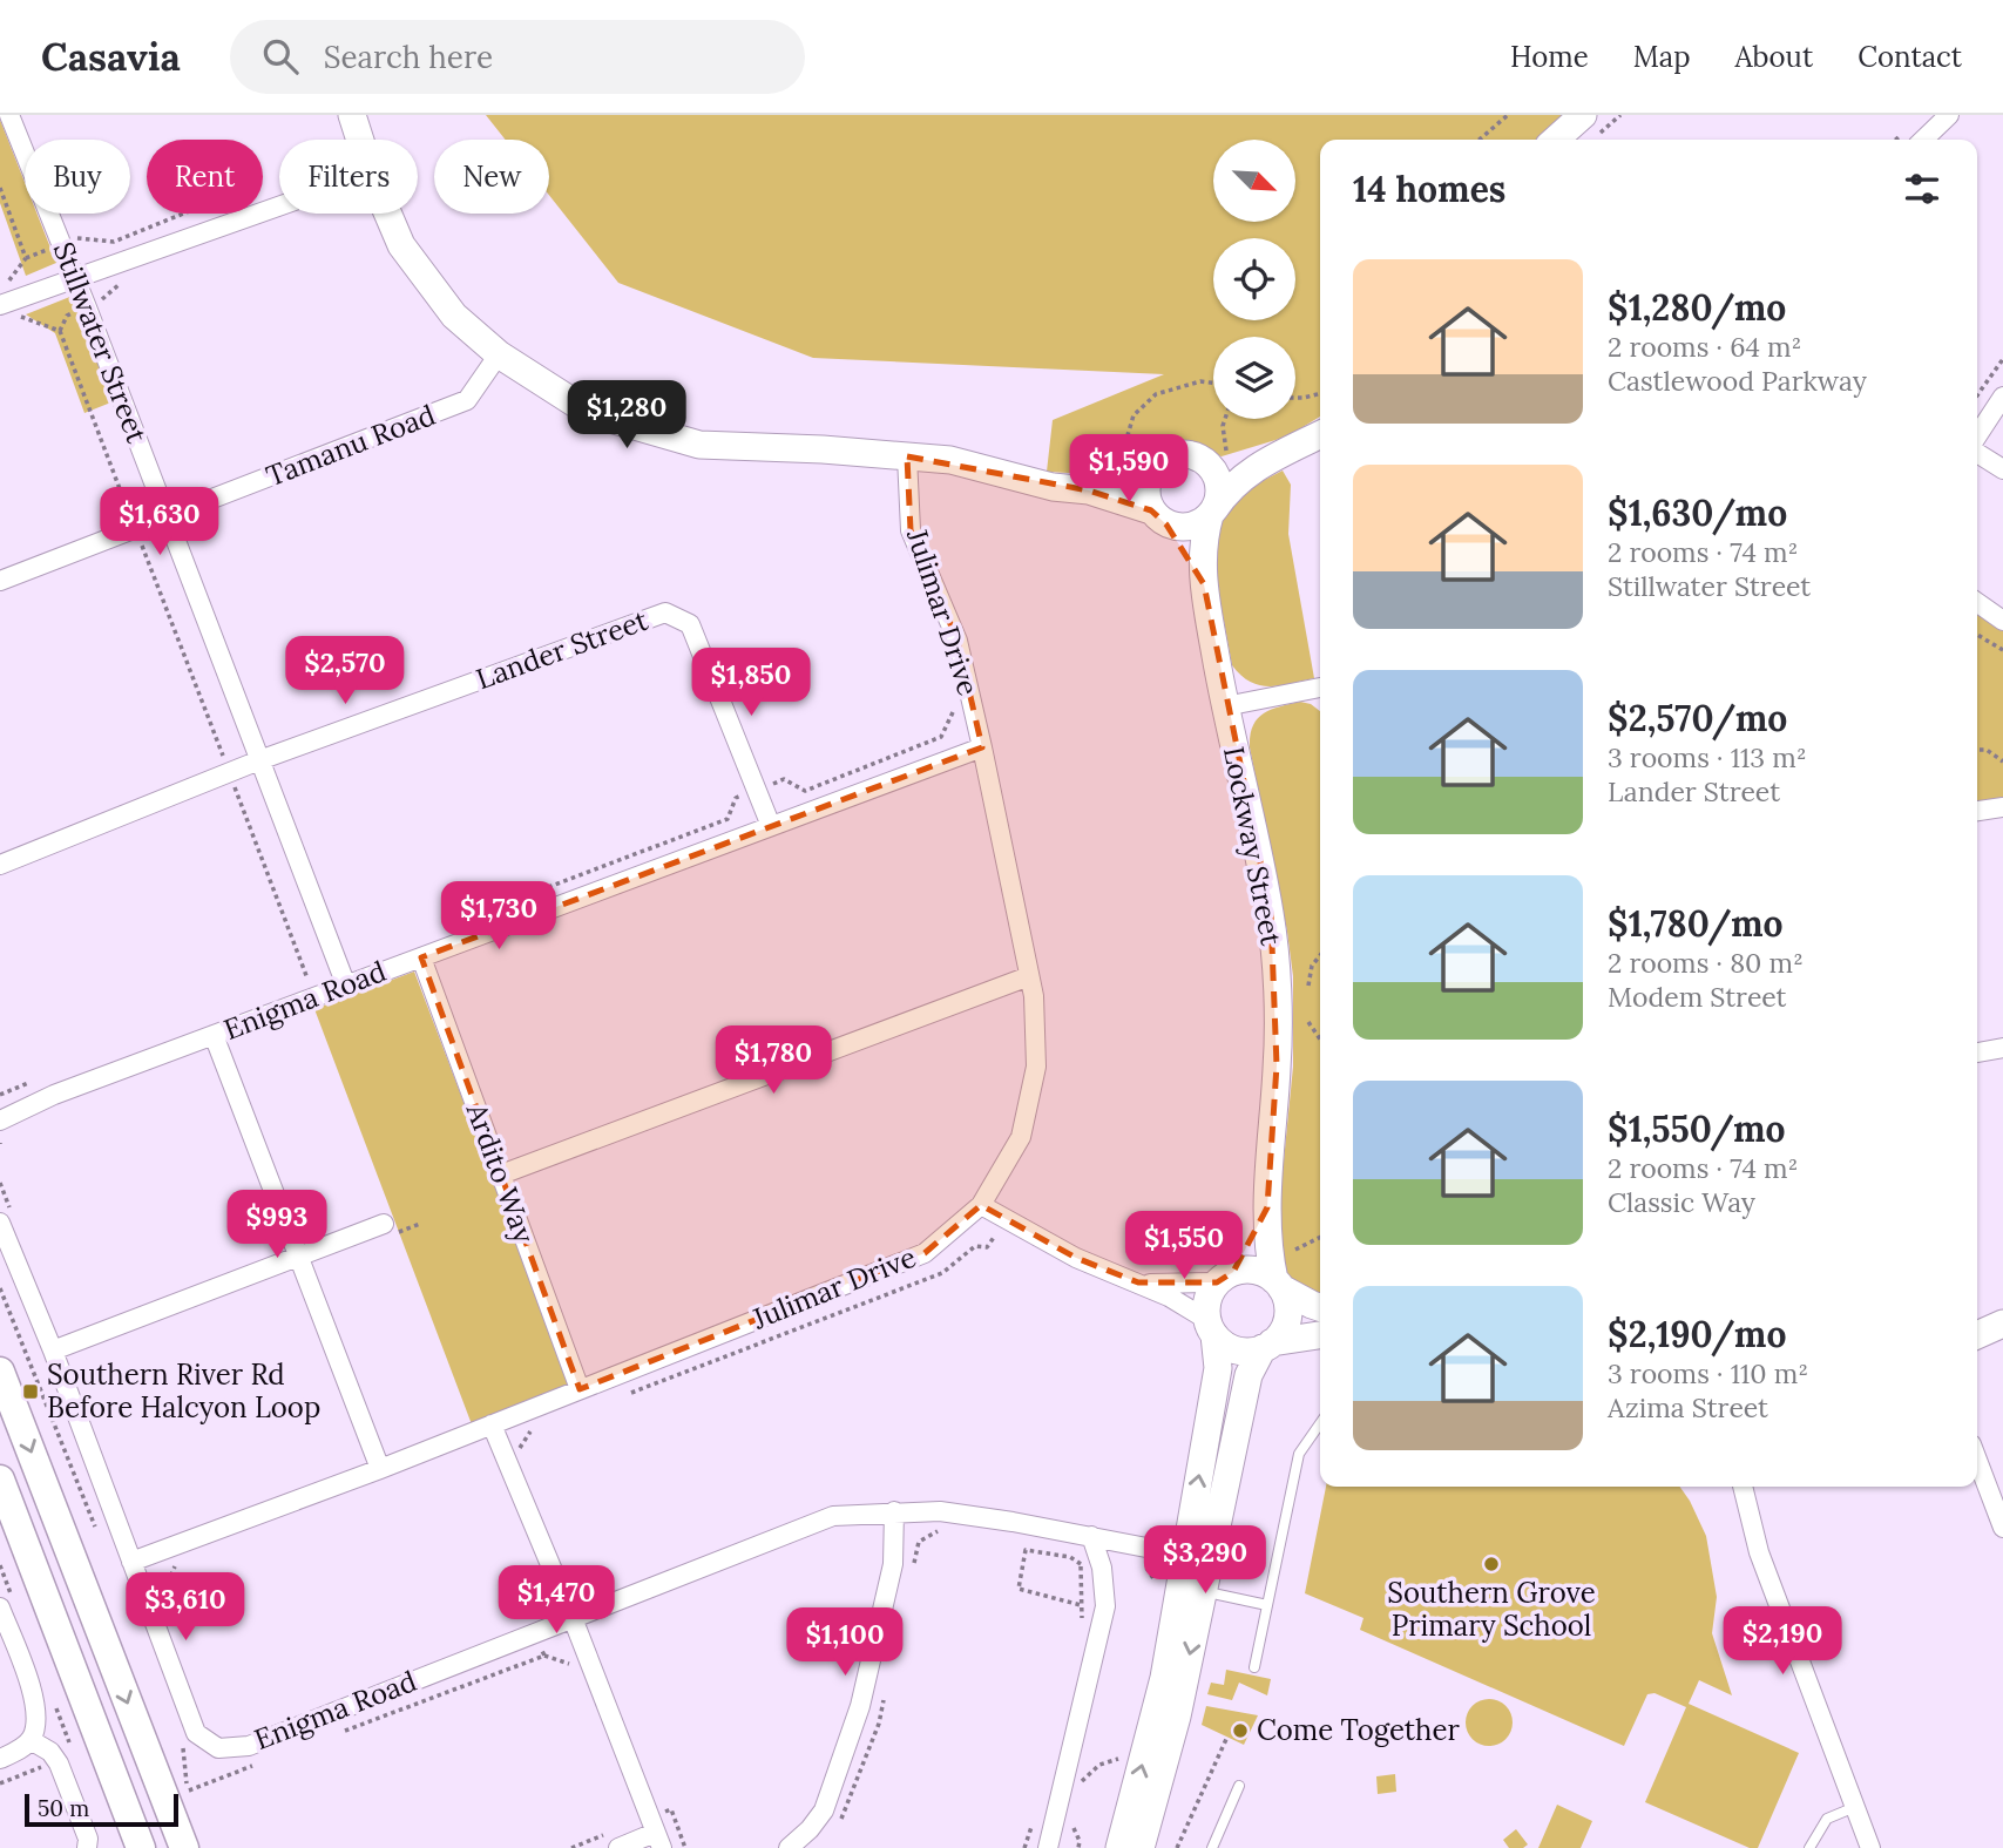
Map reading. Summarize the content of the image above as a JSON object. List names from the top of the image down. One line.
{"streets":{"street":["Stillwater Street","Tamanu Road","Julimar Drive","Lander Street","Lockway Street","Enigma Road","Ardito Way"]},"crossings":[["Stillwater Street","Tamanu Road"],["Stillwater Street","Lander Street"],["Stillwater Street","Enigma Road"],["Julimar Drive","Enigma Road"],["Julimar Drive","Ardito Way"],["Lander Street","Enigma Road"],["Enigma Road","Ardito Way"]],"places":{"transit":["Southern River Rd Before Halcyon Loop"],"other":["Southern Grove Primary School","Come Together"]},"scale_bar":"50 m","north":"bottom right","page":{"header":"Casavia","search":"Search here","nav":["Home","Map","About","Contact"],"chip":["Buy","Rent","Filters","New"],"heading":"14 homes","list":[{"name":"$1,280/mo","note":"2 rooms · 64 m² · Castlewood Parkway"},{"name":"$1,630/mo","note":"2 rooms · 74 m² · Stillwater Street"},{"name":"$2,570/mo","note":"3 rooms · 113 m² · Lander Street"},{"name":"$1,780/mo","note":"2 rooms · 80 m² · Modem Street"},{"name":"$1,550/mo","note":"2 rooms · 74 m² · Classic Way"},{"name":"$2,190/mo","note":"3 rooms · 110 m² · Azima Street"}],"price":["$1,280","$1,590","$1,630","$2,570","$1,850","$1,730","$1,780","$993","$1,550","$3,290","$1,470","$3,610","$2,190","$1,100"],"scale":"50 m"}}
